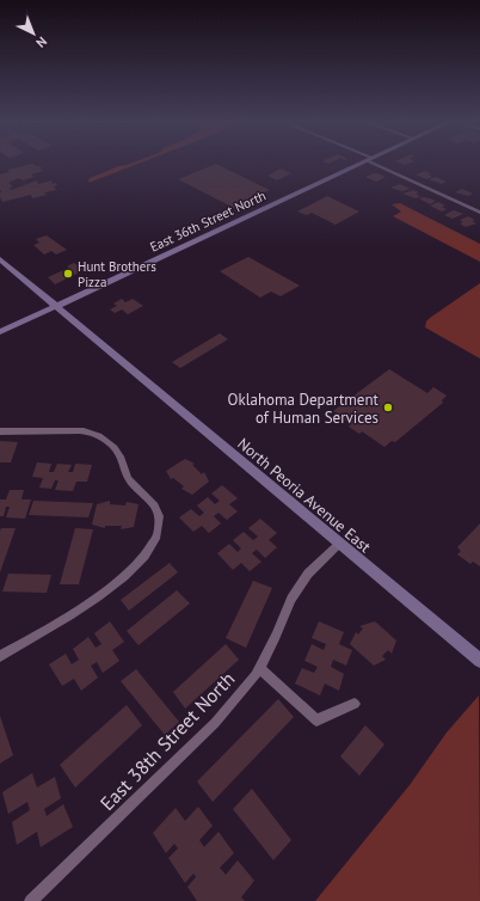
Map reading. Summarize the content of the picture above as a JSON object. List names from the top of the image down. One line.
{"streets":{"main road":["East 36th Street North","North Peoria Avenue East"],"street":["East 38th Street North"]},"crossings":[["East 36th Street North","North Peoria Avenue East"],["North Peoria Avenue East","East 38th Street North"]],"places":["Hunt Brothers Pizza","Oklahoma Department of Human Services"],"north":"bottom right"}
